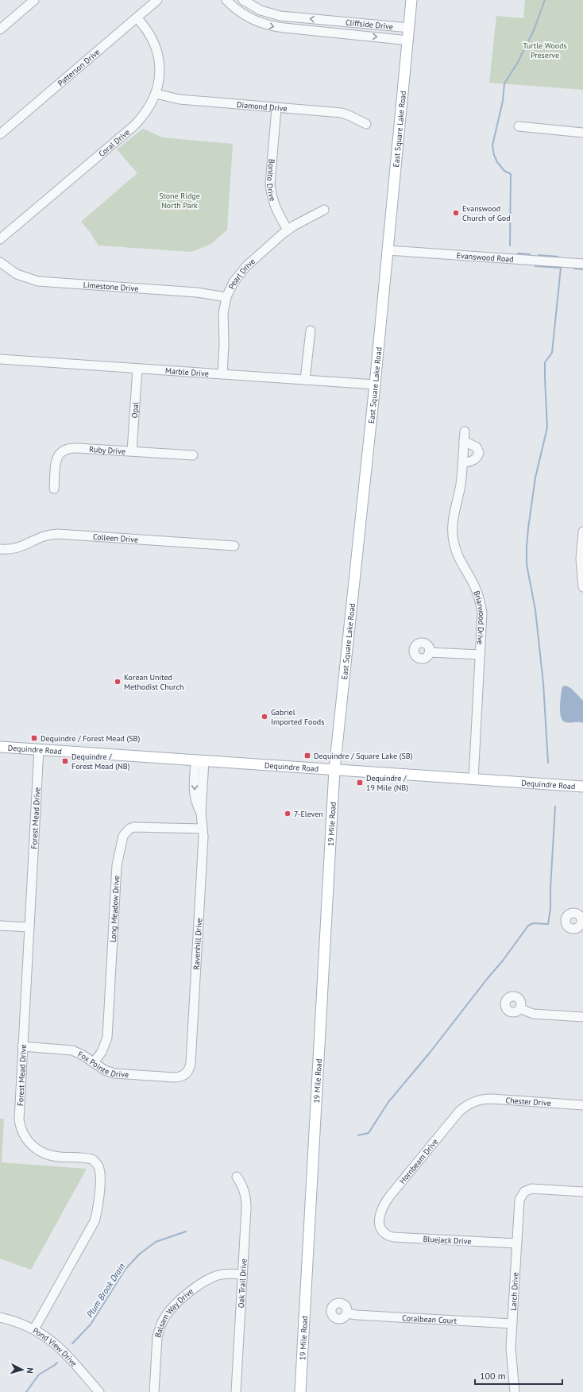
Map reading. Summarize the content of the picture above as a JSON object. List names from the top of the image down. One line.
{"streets":{"main road":["East Square Lake Road","Dequindre Road","19 Mile Road"],"street":["Cliffside Drive","Patterson Drive","Diamond Drive","Coral Drive","Bonito Drive","Evanswood Road","Pearl Drive","Limestone Drive","Marble Drive","Opal","Ruby Drive","Colleen Drive","Briarwood Drive","Forest Mead Drive","Long Meadow Drive","Ravenhill Drive","Fox Pointe Drive","Chester Drive","Hornbeam Drive","Bluejack Drive","Oak Trail Drive","Larch Drive","Balsam Way Drive","Coralbean Court","Pond View Drive"]},"crossings":[["Cliffside Drive","East Square Lake Road"],["Patterson Drive","Coral Drive"],["Diamond Drive","Coral Drive"],["Diamond Drive","Bonito Drive"],["East Square Lake Road","Evanswood Road"],["East Square Lake Road","Marble Drive"],["East Square Lake Road","Dequindre Road"],["East Square Lake Road","19 Mile Road"],["Bonito Drive","Pearl Drive"],["Pearl Drive","Limestone Drive"],["Pearl Drive","Marble Drive"],["Marble Drive","Opal"],["Opal","Ruby Drive"],["Briarwood Drive","Dequindre Road"],["Dequindre Road","Forest Mead Drive"],["Dequindre Road","19 Mile Road"],["Dequindre Road","Ravenhill Drive"],["Forest Mead Drive","Fox Pointe Drive"],["Forest Mead Drive","Pond View Drive"],["Long Meadow Drive","Ravenhill Drive"],["Long Meadow Drive","Fox Pointe Drive"],["Ravenhill Drive","Fox Pointe Drive"],["Chester Drive","Hornbeam Drive"],["Hornbeam Drive","Bluejack Drive"],["Bluejack Drive","Larch Drive"],["Oak Trail Drive","Balsam Way Drive"],["Larch Drive","Coralbean Court"]],"water":["Plum Brook Drain"],"parks":["Turtle Woods Preserve","Stone Ridge North Park"],"places":{"other":["Evanswood Church of God","Korean United Methodist Church","Gabriel Imported Foods","7-Eleven"],"transit":["Dequindre / Forest Mead (SB)","Dequindre / Square Lake (SB)","Dequindre / Forest Mead (NB)","Dequindre / 19 Mile (NB)"]},"scale_bar":"100 m","north":"right"}
